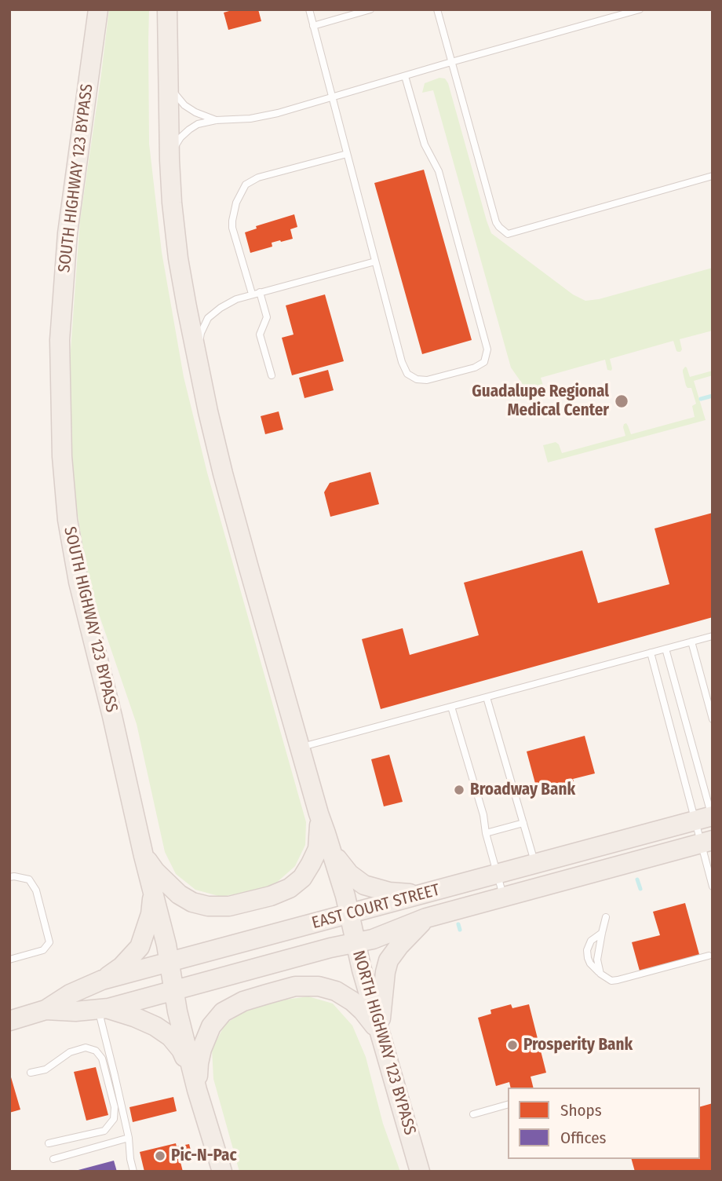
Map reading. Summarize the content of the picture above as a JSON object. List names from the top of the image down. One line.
{"streets":{"main road":["SOUTH HIGHWAY 123 BYPASS","EAST COURT STREET","NORTH HIGHWAY 123 BYPASS"]},"crossings":[["SOUTH HIGHWAY 123 BYPASS","EAST COURT STREET"],["EAST COURT STREET","NORTH HIGHWAY 123 BYPASS"]],"places":["Guadalupe Regional Medical Center","Broadway Bank","Prosperity Bank","Pic-N-Pac"],"legend":["Shops","Offices"]}
